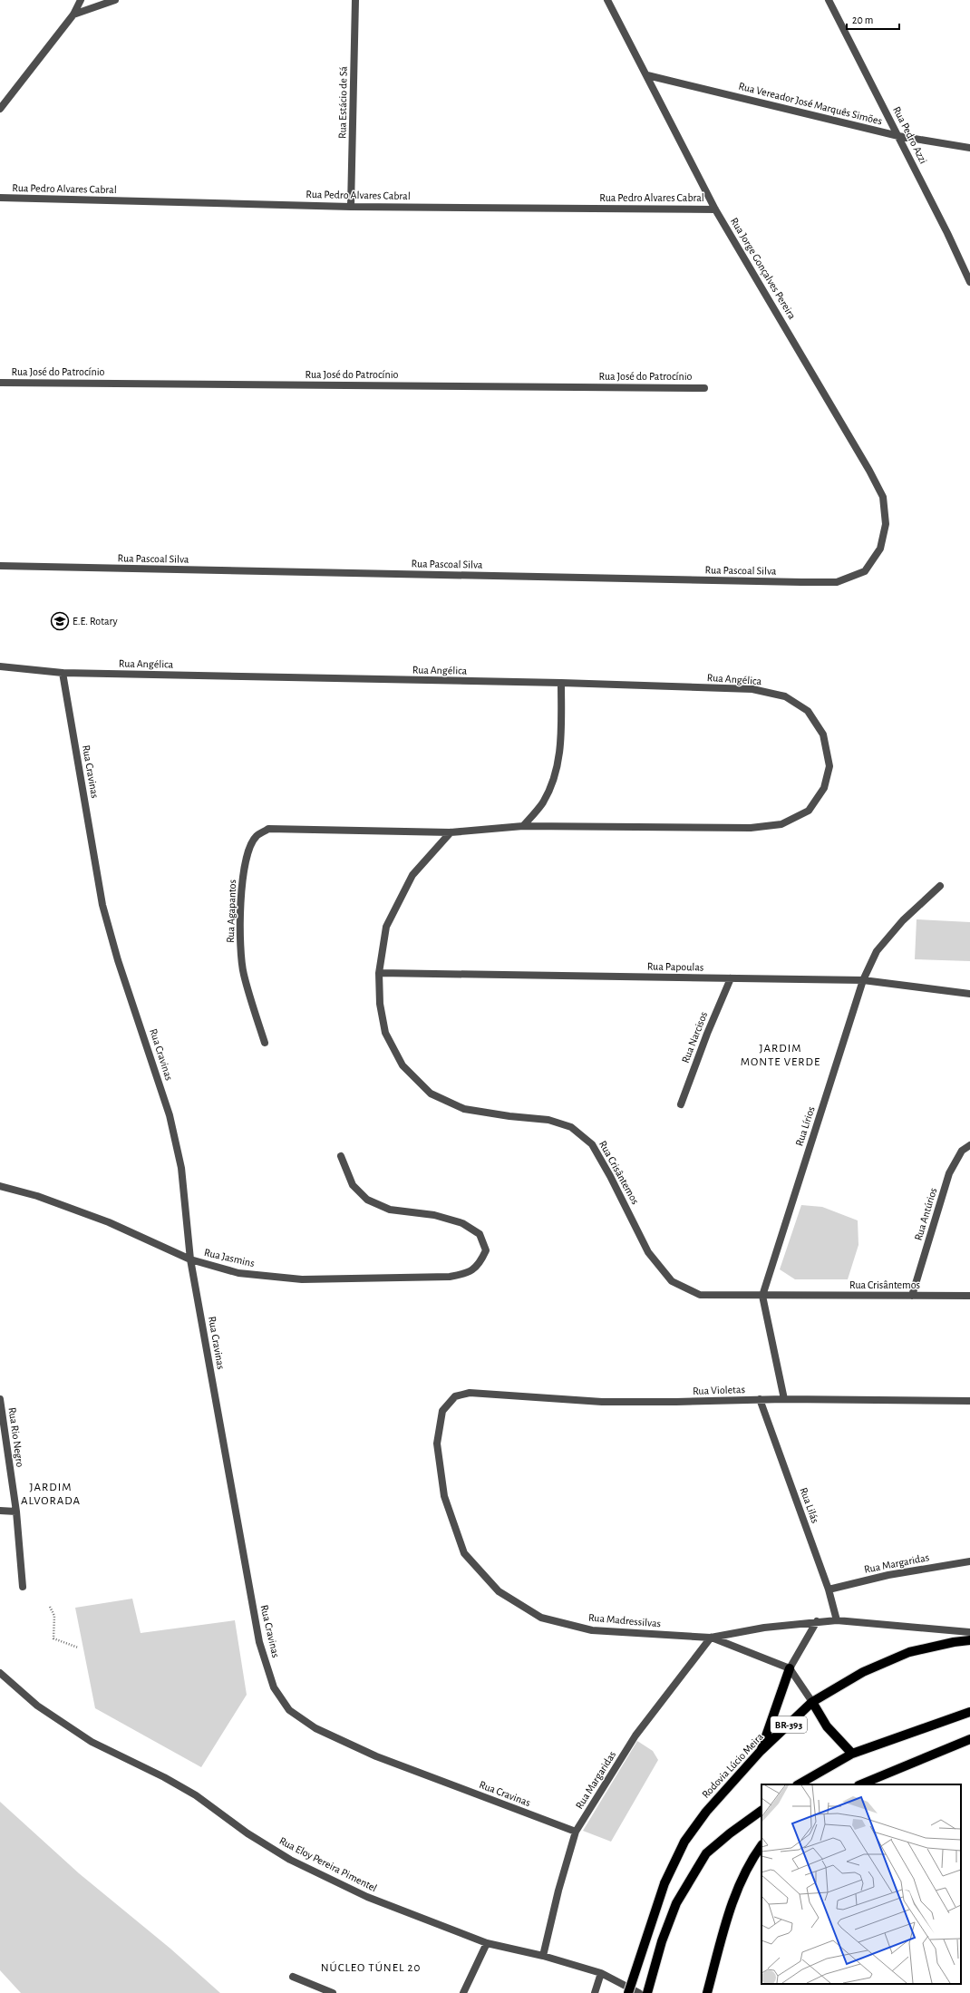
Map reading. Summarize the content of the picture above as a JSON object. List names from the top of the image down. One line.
{"streets":{"main road":["BR-393","Rodovia Lúcio Meira"],"street":["Rua Estácio de Sá","Rua Vereador José Marquês Simões","Rua Pedro Azzi","Rua Pedro Alvares Cabral","Rua Jorge Gonçalves Pereira","Rua José do Patrocínio","Rua Pascoal Silva","Rua Angélica","Rua Cravinas","Rua Agapantos","Rua Papoulas","Rua Narcisos","Rua Lírios","Rua Crisântemos","Rua Antúrios","Rua Jasmins","Rua Violetas","Rua Rio Negro","Rua Lilás","Rua Margaridas","Rua Madressilvas","Rua Eloy Pereira Pimentel"]},"crossings":[["Rua Estácio de Sá","Rua Pedro Alvares Cabral"],["Rua Vereador José Marquês Simões","Rua Pedro Azzi"],["Rua Vereador José Marquês Simões","Rua Jorge Gonçalves Pereira"],["Rua Pedro Alvares Cabral","Rua Jorge Gonçalves Pereira"],["Rua Jorge Gonçalves Pereira","Rua Pascoal Silva"],["Rua Angélica","Rua Cravinas"],["Rua Angélica","Rua Agapantos"],["Rua Angélica","Rua Crisântemos"],["Rua Cravinas","Rua Jasmins"],["Rua Cravinas","Rua Margaridas"],["Rua Papoulas","Rua Narcisos"],["Rua Papoulas","Rua Lírios"],["Rua Papoulas","Rua Crisântemos"],["Rua Lírios","Rua Crisântemos"],["Rua Lírios","Rua Violetas"],["Rua Crisântemos","Rua Antúrios"],["Rua Violetas","Rua Lilás"],["Rua Violetas","Rua Madressilvas"],["Rua Lilás","Rua Margaridas"],["Rua Lilás","Rua Madressilvas"],["Rua Margaridas","Rua Madressilvas"],["Rua Margaridas","Rua Eloy Pereira Pimentel"]],"districts":["JARDIM MONTE VERDE","JARDIM ALVORADA","NÚCLEO TÚNEL 20"],"places":{"school or university":["E.E. Rotary"]},"scale_bar":"20 m"}
